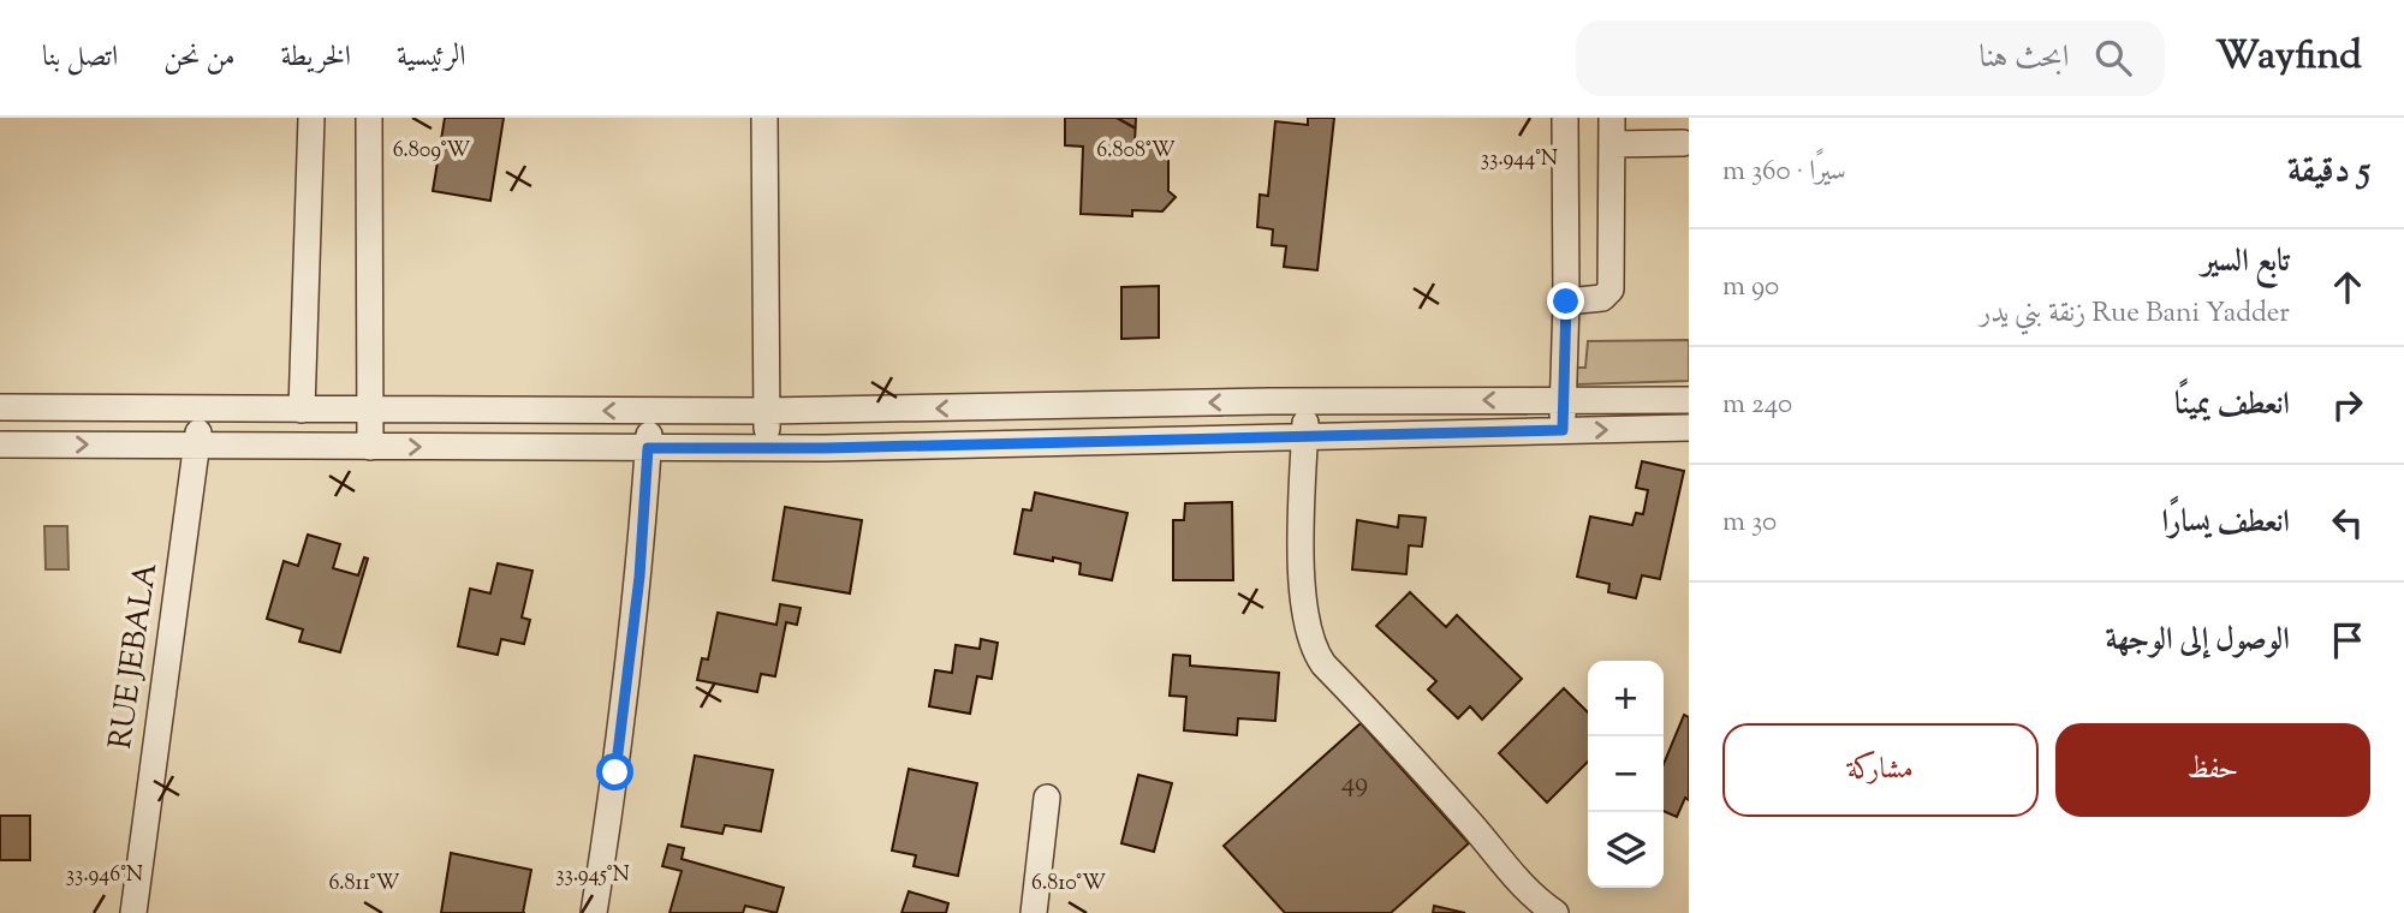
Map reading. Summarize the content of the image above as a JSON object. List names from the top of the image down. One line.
{"streets":{"street":["RUE JEBALA"]},"house_numbers":["49"],"page":{"header":"Wayfind","search":"ابحث هنا","nav":["الرئيسية","الخريطة","من نحن","اتصل بنا"],"heading":["5 دقيقة","سيرًا · 360 m"],"list":[["تابع السير","Rue Bani Yadder زنقة بني يدر","90 m"],["انعطف يمينًا","240 m"],["انعطف يسارًا","30 m"],"الوصول إلى الوجهة"],"map_buttons":["+","−"],"buttons":["حفظ","مشاركة"]},"coordinates":["6.809°W","6.808°W","33.944°N","33.946°N","33.945°N","6.811°W","6.810°W"]}
